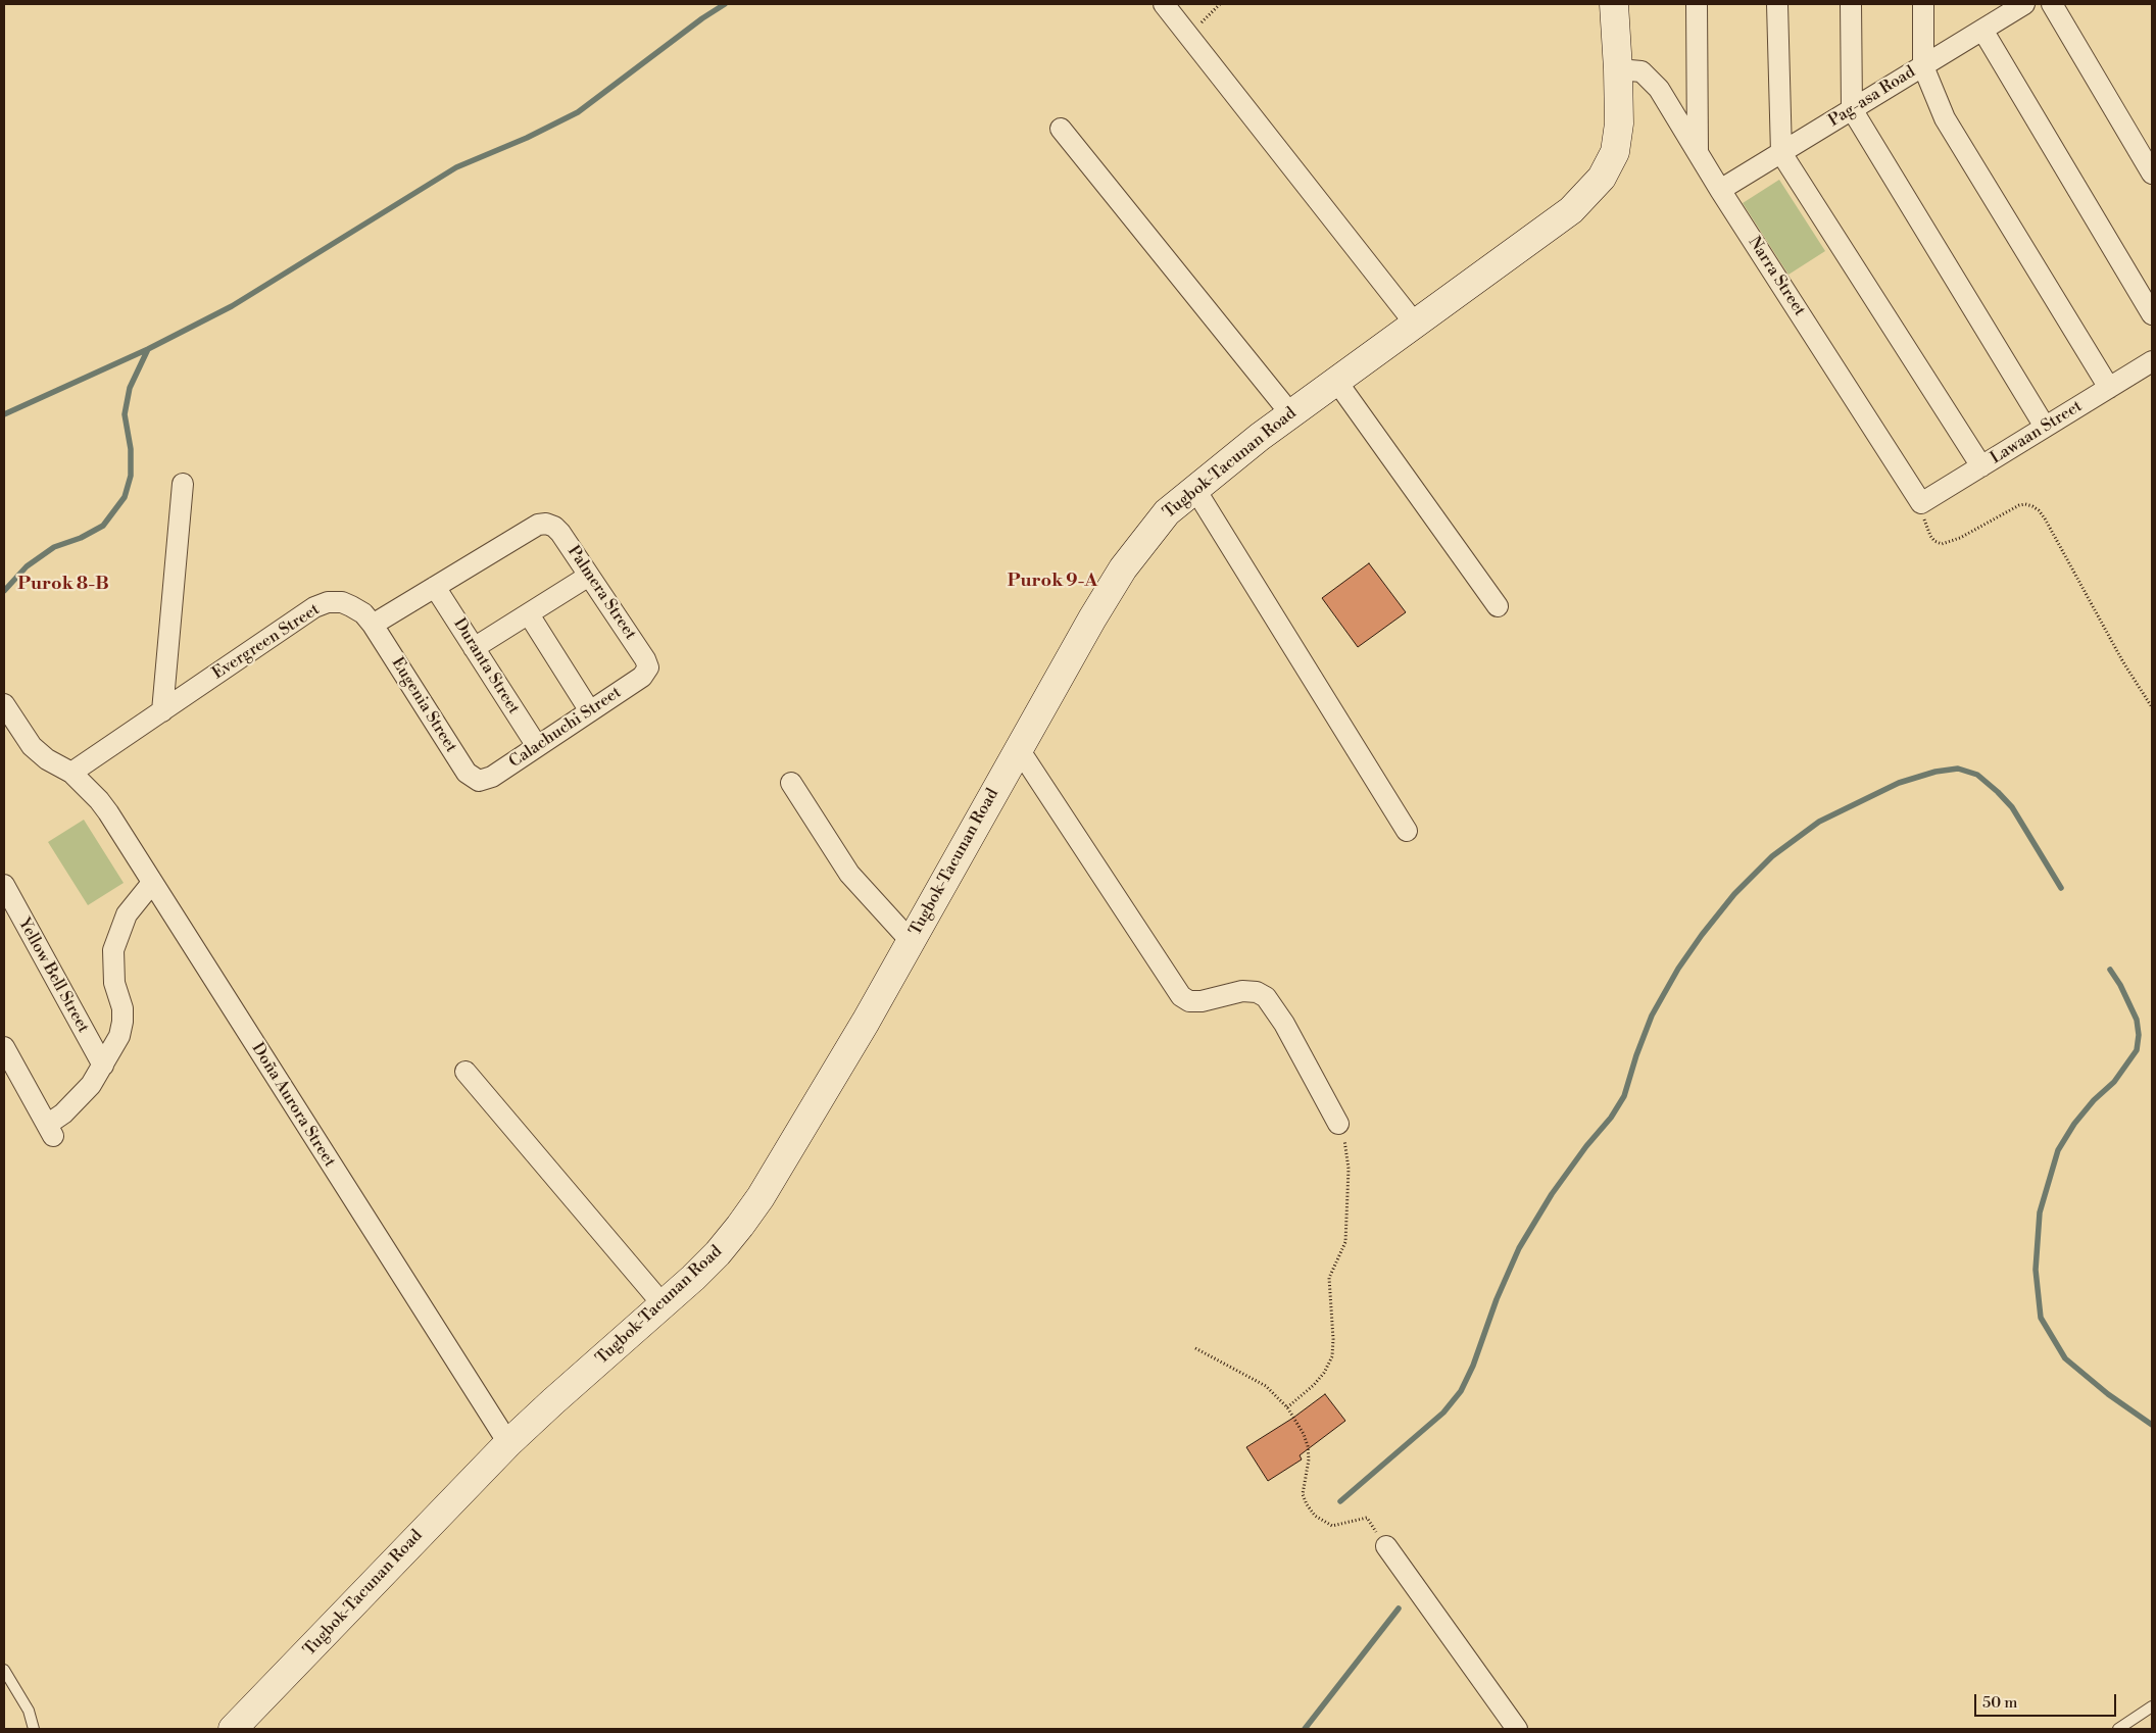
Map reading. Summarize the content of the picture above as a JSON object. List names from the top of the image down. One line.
{"streets":{"street":["Pag-asa Road","Narra Street","Lawaan Street","Tugbok-Tacunan Road","Palmera Street","Evergreen Street","Duranta Street","Eugenia Street","Calachuchi Street","Yellow Bell Street","Doña Aurora Street"]},"crossings":[["Pag-asa Road","Narra Street"],["Narra Street","Lawaan Street"],["Narra Street","Tugbok-Tacunan Road"],["Tugbok-Tacunan Road","Doña Aurora Street"],["Palmera Street","Duranta Street"],["Palmera Street","Calachuchi Street"],["Evergreen Street","Eugenia Street"],["Evergreen Street","Doña Aurora Street"],["Duranta Street","Calachuchi Street"],["Eugenia Street","Calachuchi Street"]],"districts":["Purok 9-A","Purok 8-B"],"scale_bar":"50 m"}
